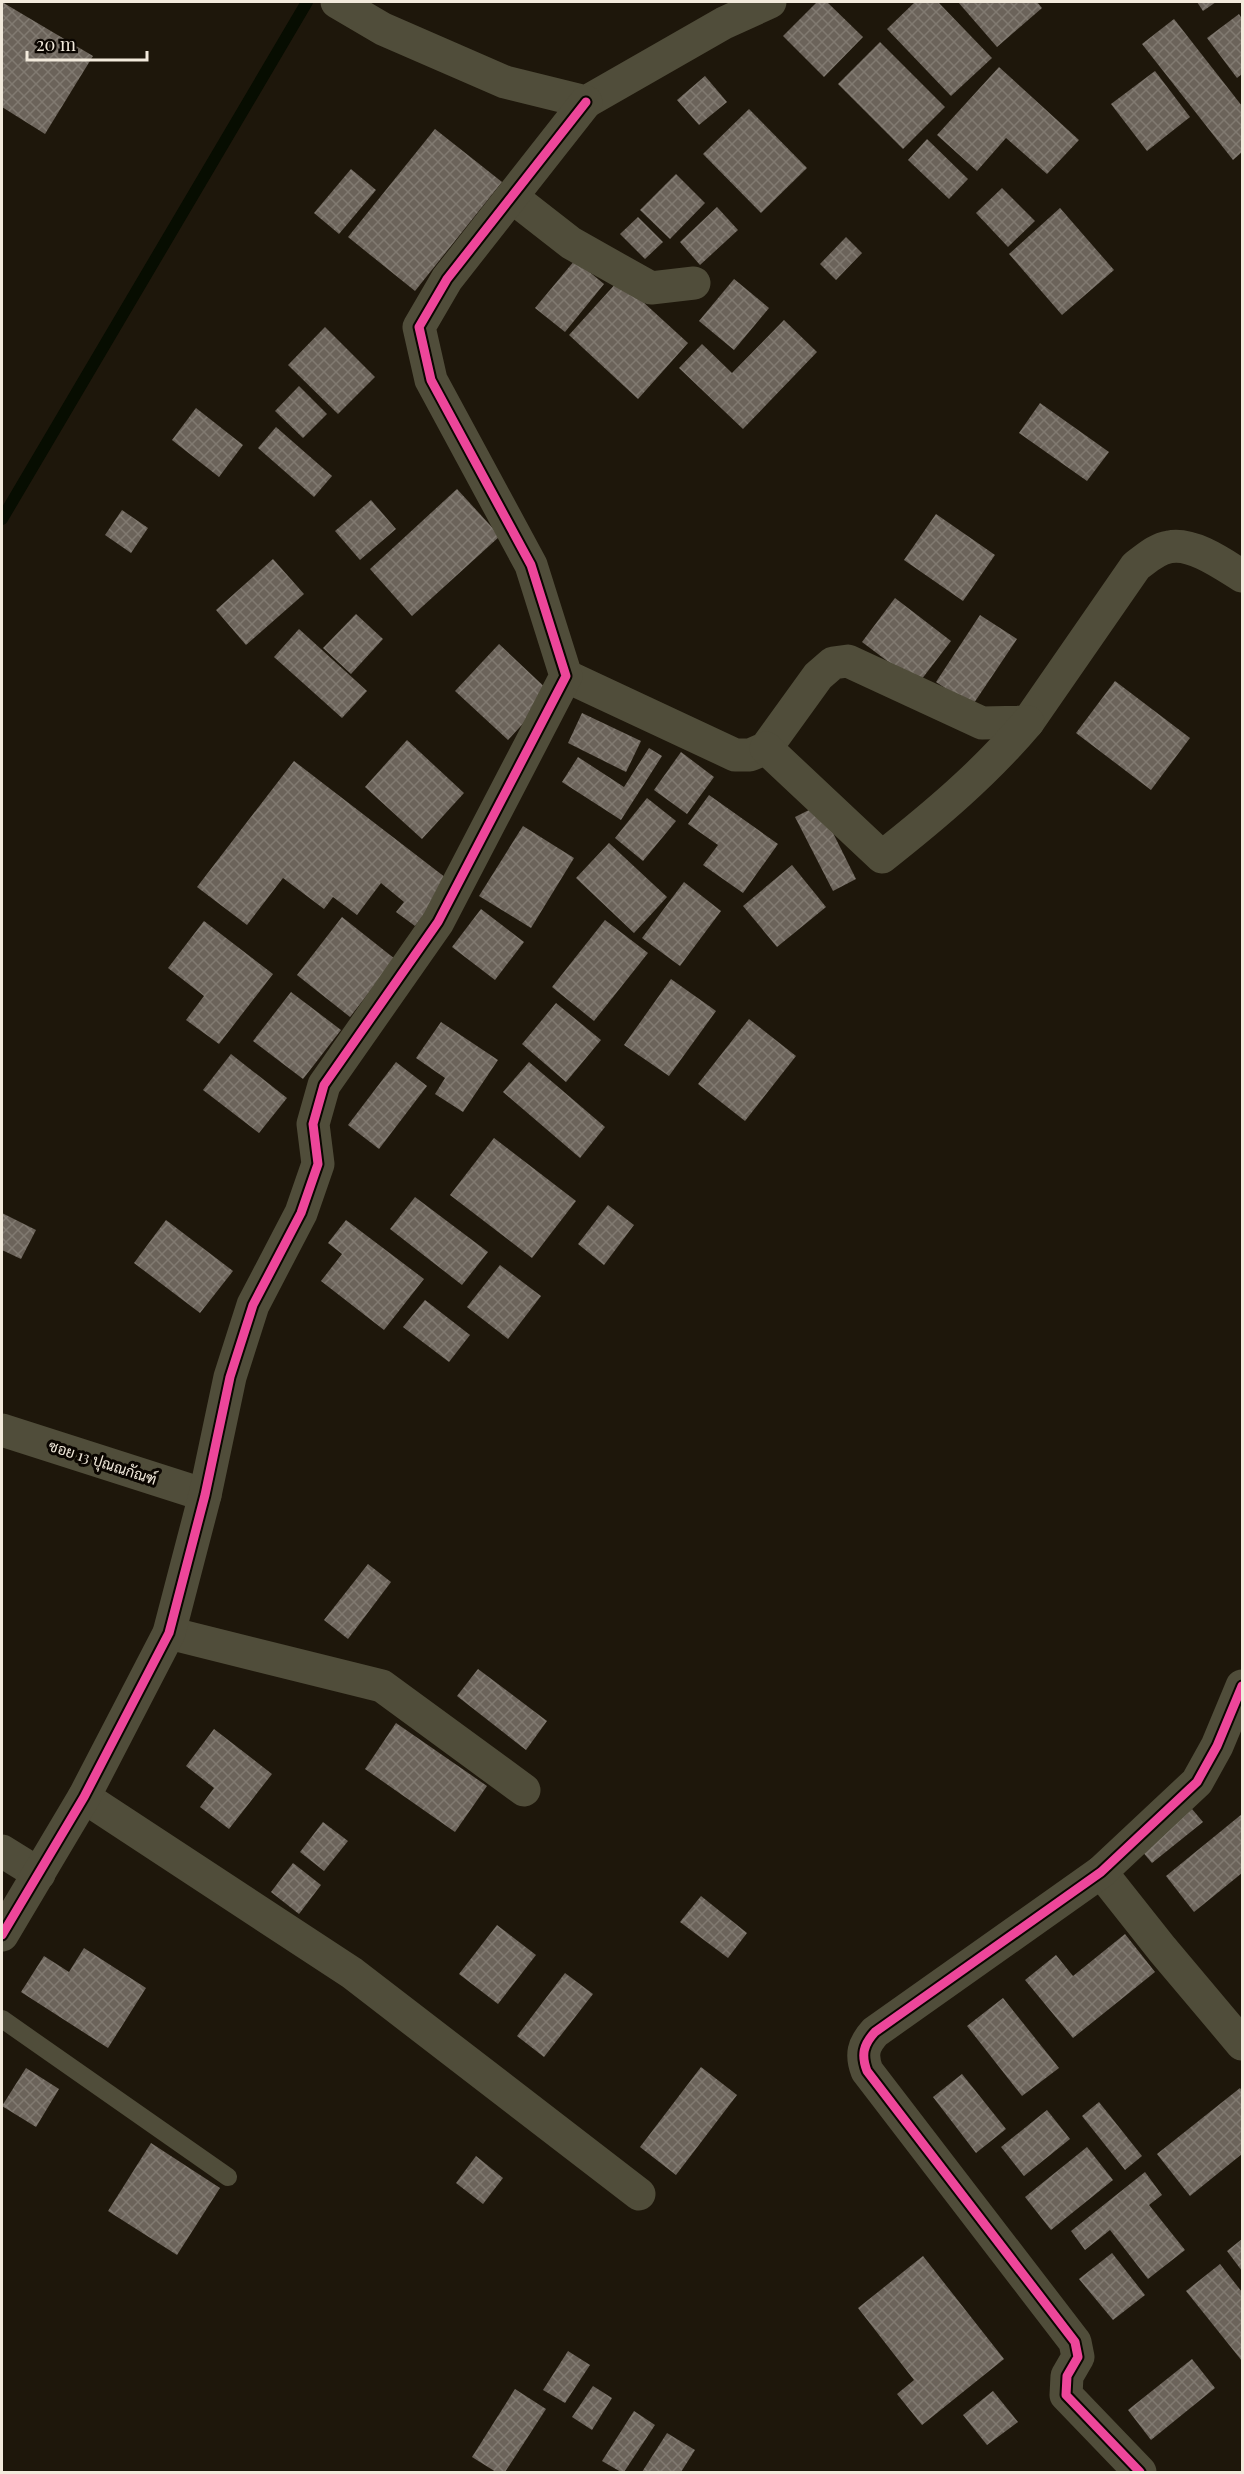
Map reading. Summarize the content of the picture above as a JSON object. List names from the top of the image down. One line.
{"streets":{"street":["ซอย 13 ปุณณกัณฑ์"]},"scale_bar":"20 m"}
